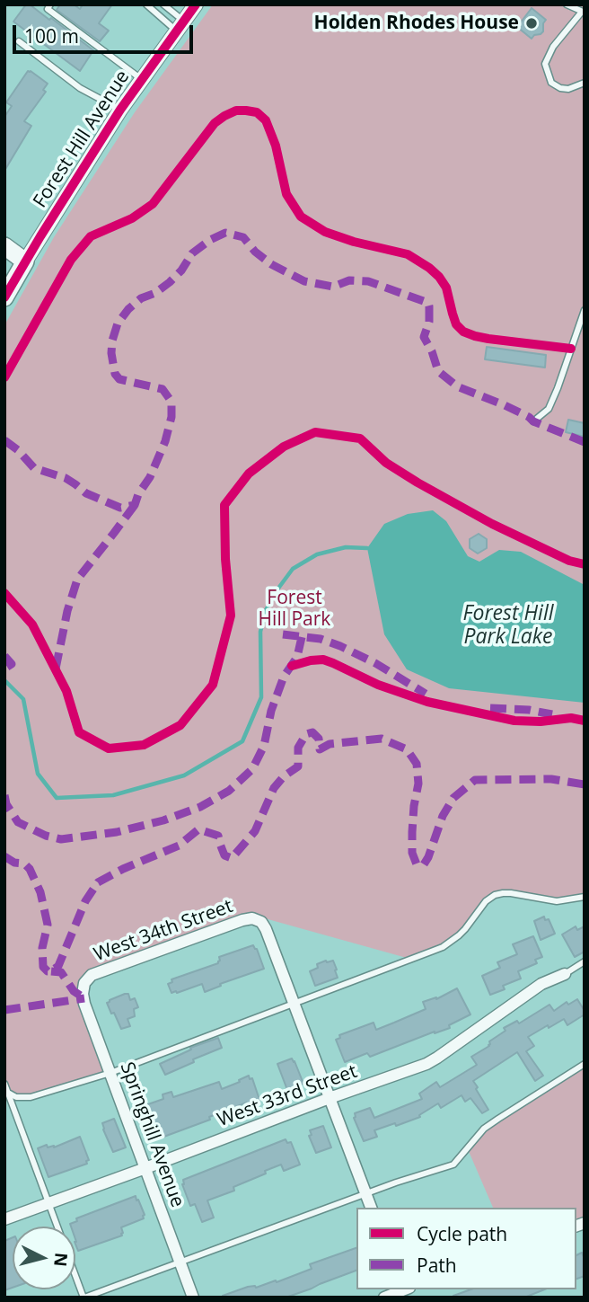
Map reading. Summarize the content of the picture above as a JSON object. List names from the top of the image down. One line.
{"streets":{"main road":["Forest Hill Avenue"],"street":["West 34th Street","West 33rd Street","Springhill Avenue"]},"crossings":[["West 34th Street","Springhill Avenue"],["West 33rd Street","Springhill Avenue"]],"water":["Forest Hill Park Lake"],"parks":["Forest Hill Park"],"places":["Holden Rhodes House"],"legend":["Cycle path","Path"],"scale_bar":"100 m","north":"right"}
